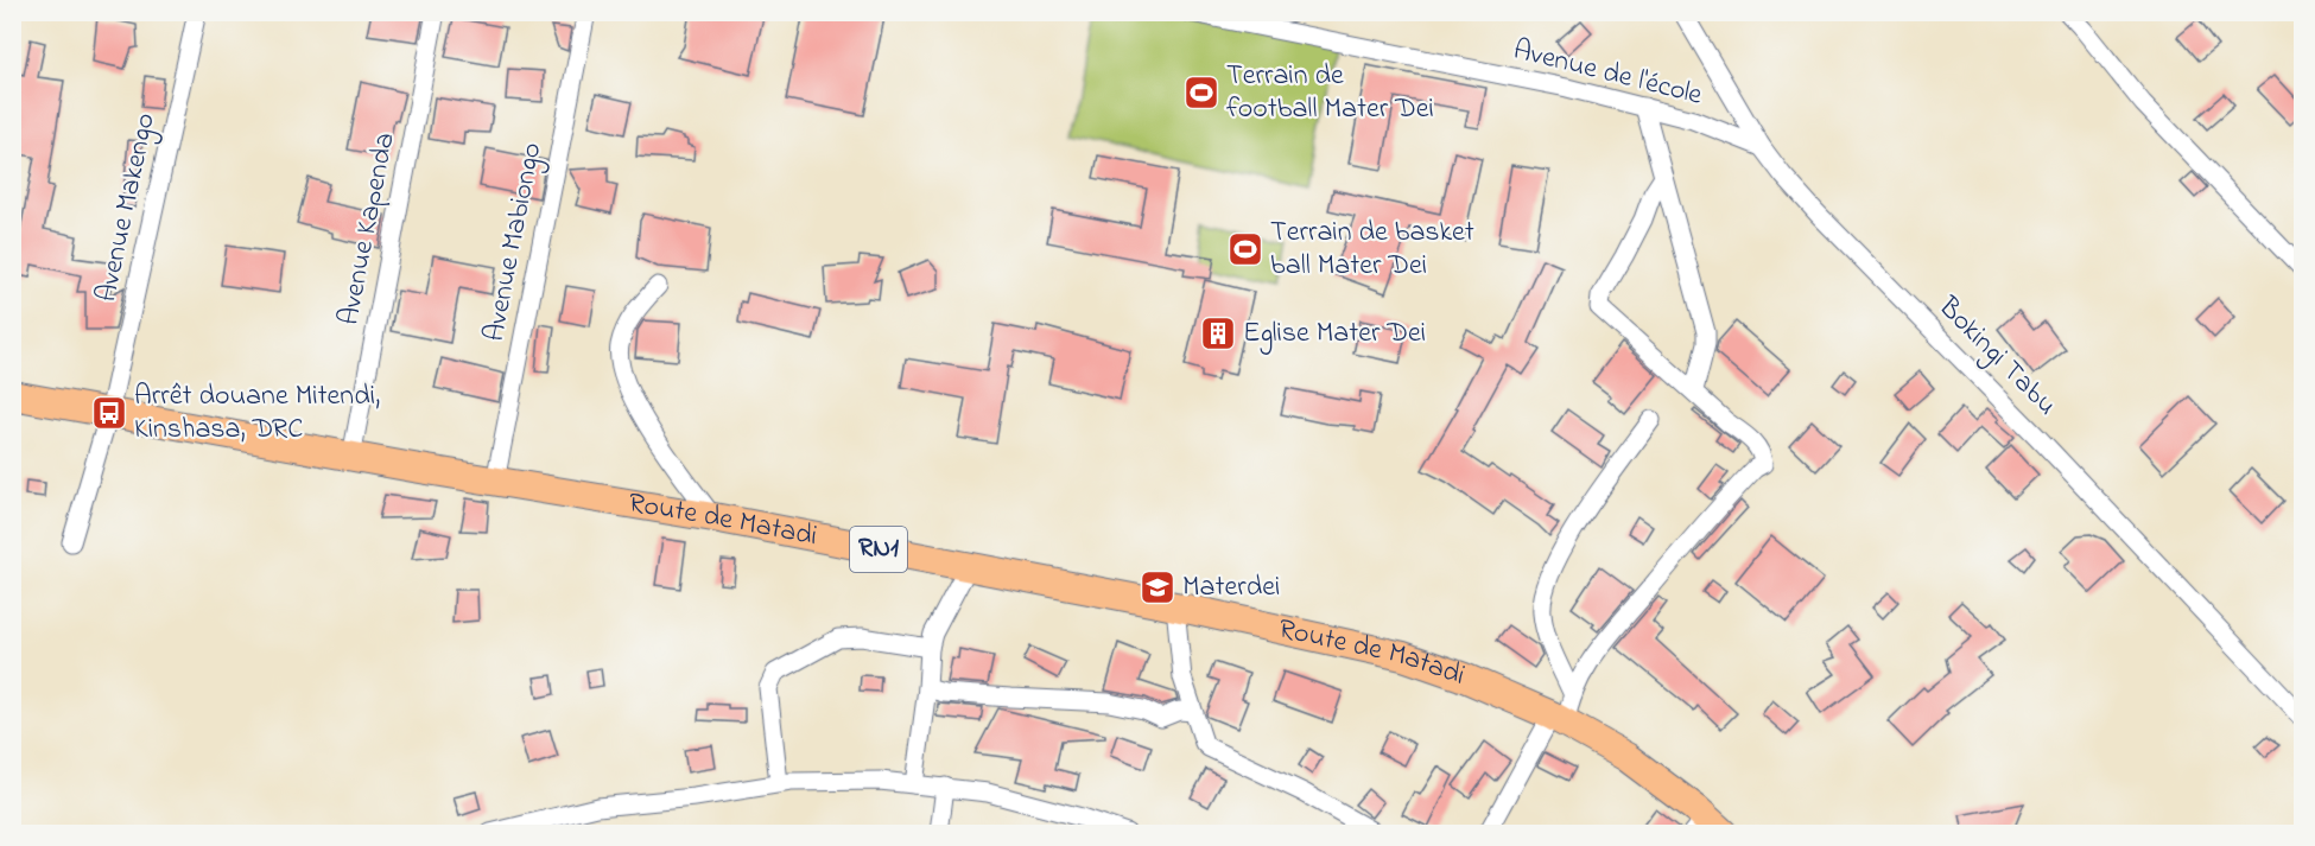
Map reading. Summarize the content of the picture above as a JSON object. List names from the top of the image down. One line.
{"streets":{"highway":["Route de Matadi","RN1"],"street":["Avenue de l'école","Avenue Makengo","Avenue Kapenda","Avenue Mabiongo","Bokingi Tabu"]},"crossings":[["Avenue de l'école","Bokingi Tabu"],["Avenue Makengo","Route de Matadi"],["Avenue Kapenda","Route de Matadi"],["Avenue Mabiongo","Route de Matadi"]],"places":{"sports":["Terrain de football Mater Dei","Terrain de basket ball Mater Dei"],"building":["Eglise Mater Dei"],"bus stop":["Arrêt douane Mitendi, Kinshasa, DRC"],"school or university":["Materdei"]}}
